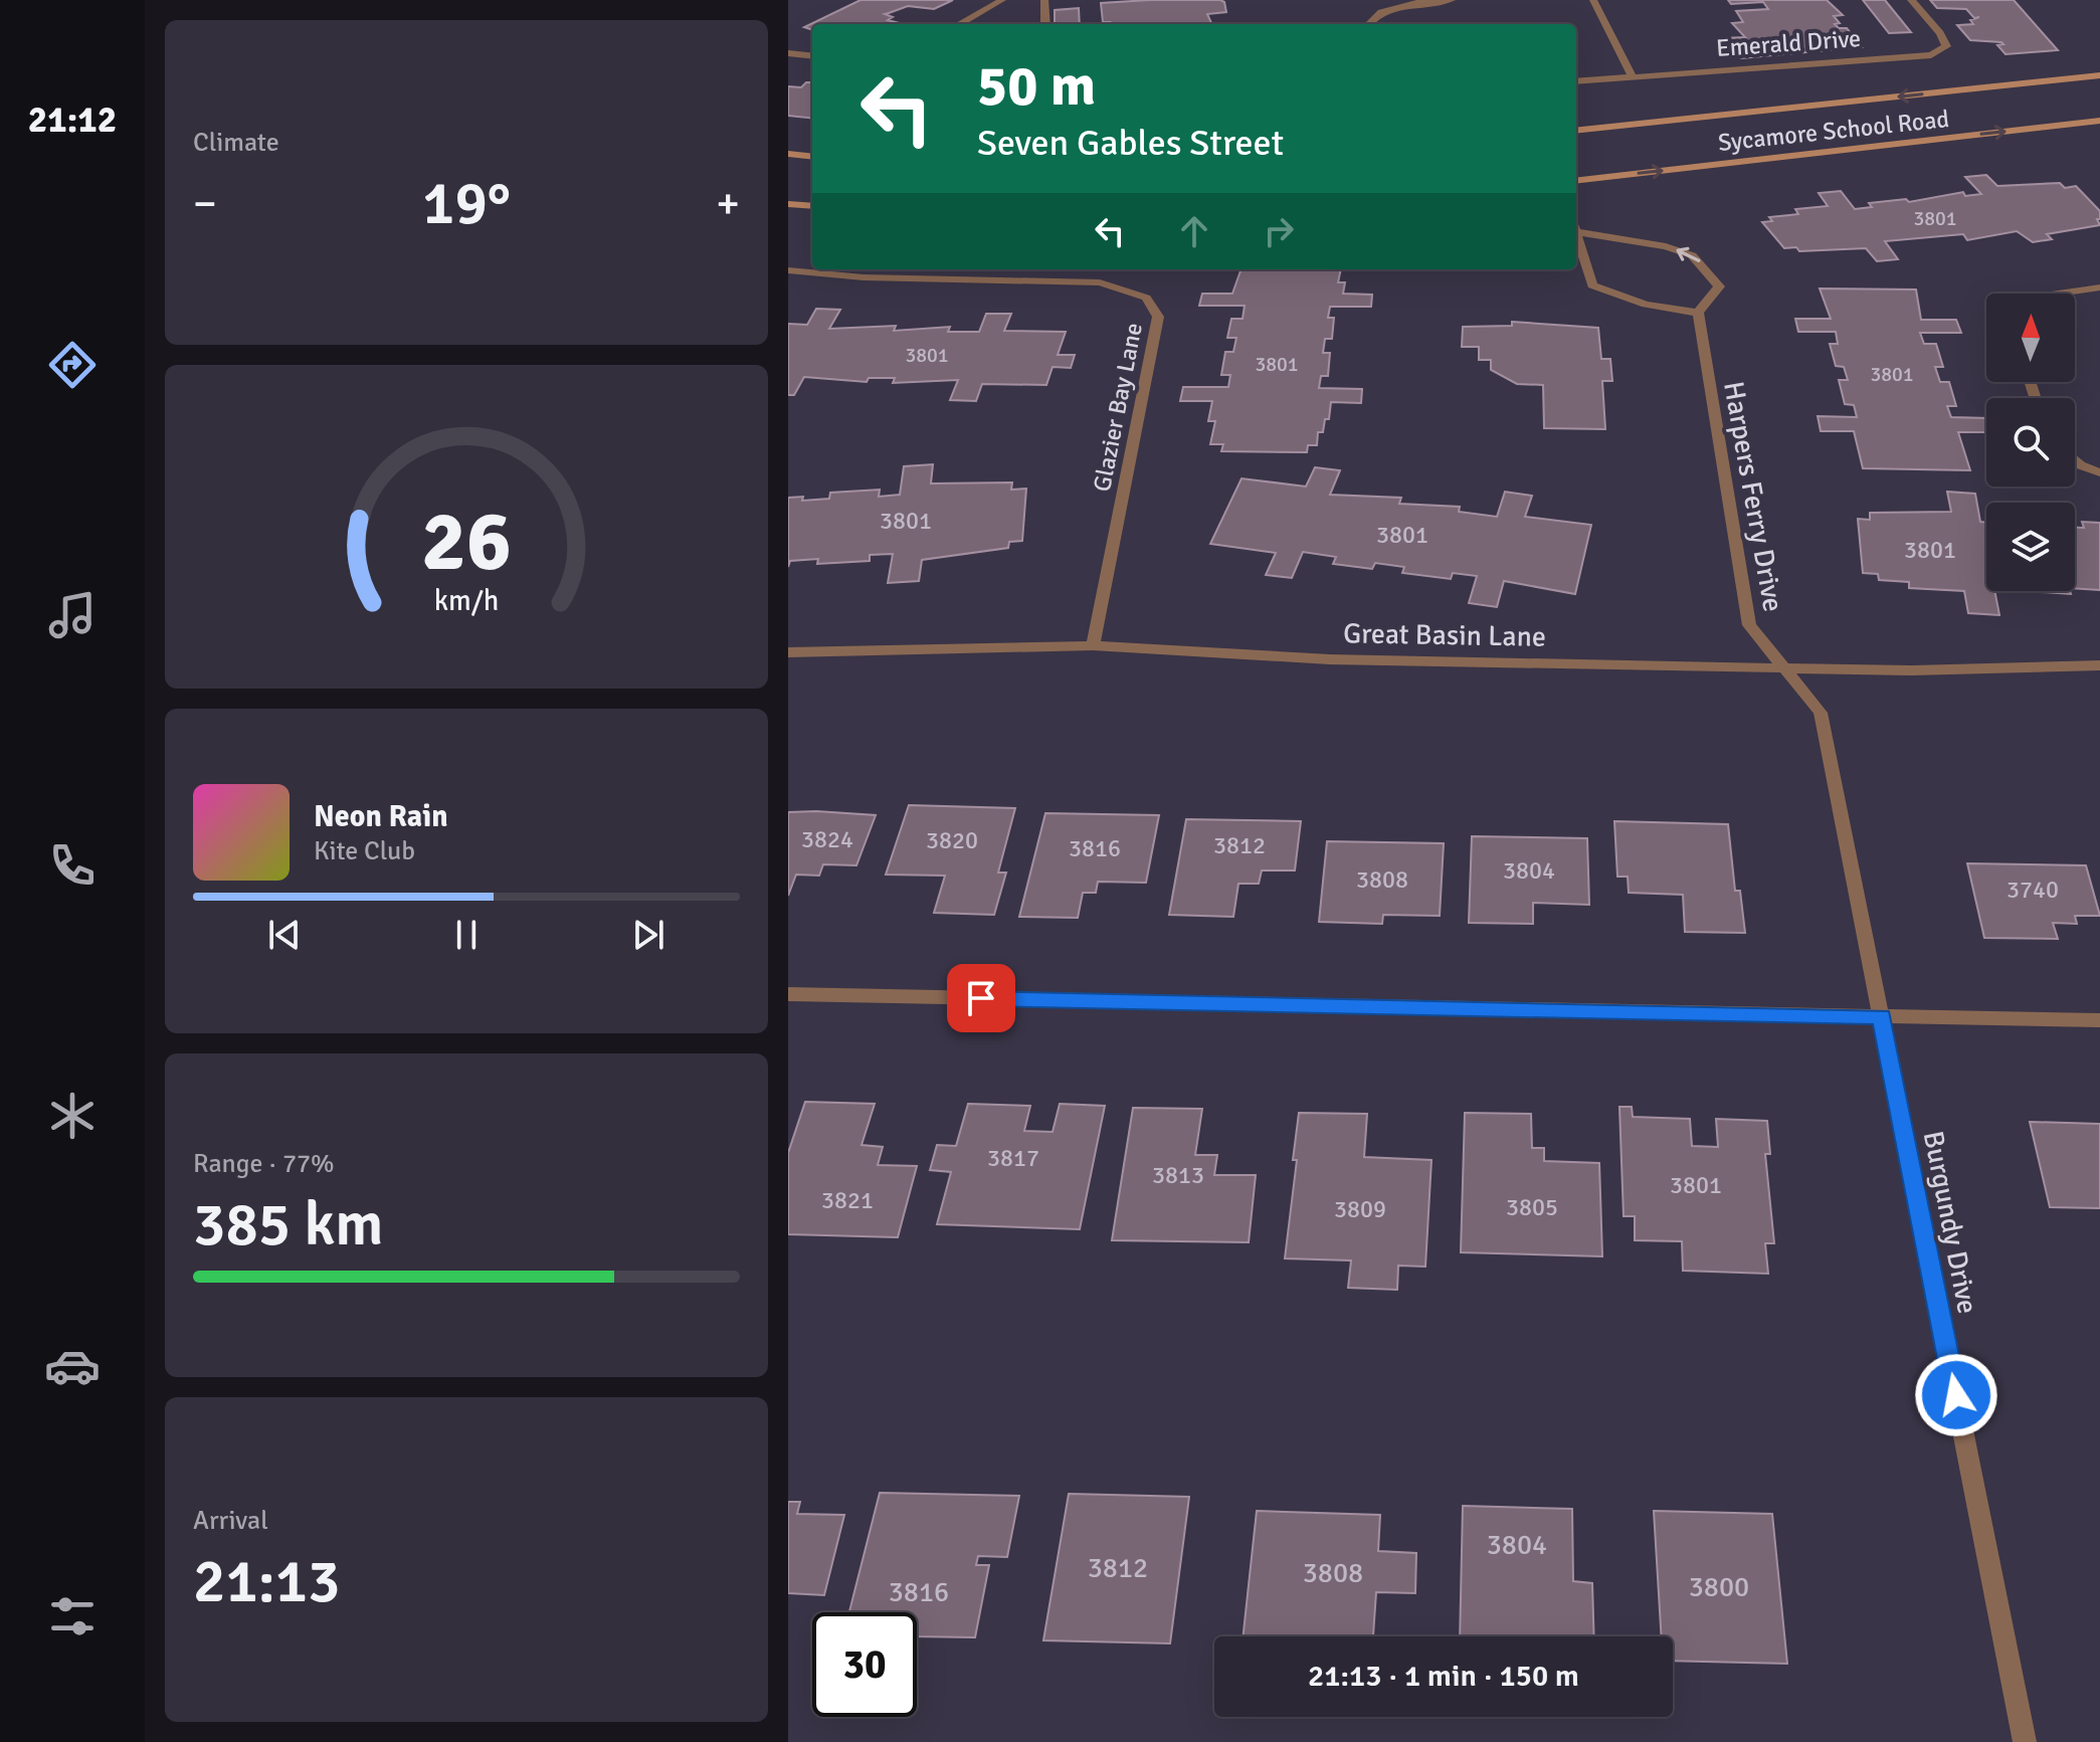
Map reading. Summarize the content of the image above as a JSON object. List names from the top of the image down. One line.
{"streets":{"main road":["Sycamore School Road"],"street":["Emerald Drive","Glazier Bay Lane","Harpers Ferry Drive","Great Basin Lane","Burgundy Drive"]},"crossings":[["Glazier Bay Lane","Great Basin Lane"],["Harpers Ferry Drive","Great Basin Lane"],["Harpers Ferry Drive","Burgundy Drive"]],"house_numbers":["3801","3801","3801","3801","3801","3801","3801","3824","3820","3812","3816","3804","3808","3740","3817","3813","3801","3821","3805","3809","3804","3812","3808","3800","3816"],"north":"top","page":{"tabs":"21:12","tile":["Climate",["Range · 77%","385 km"],["Arrival","21:13"]],"turn":["50 m","Seven Gables Street"],"heat":["−","19°","+"],"song":["Neon Rain","Kite Club"],"limit":"30","trip":"21:13 · 1 min · 150 m","gauge":["26","km/h"]}}
